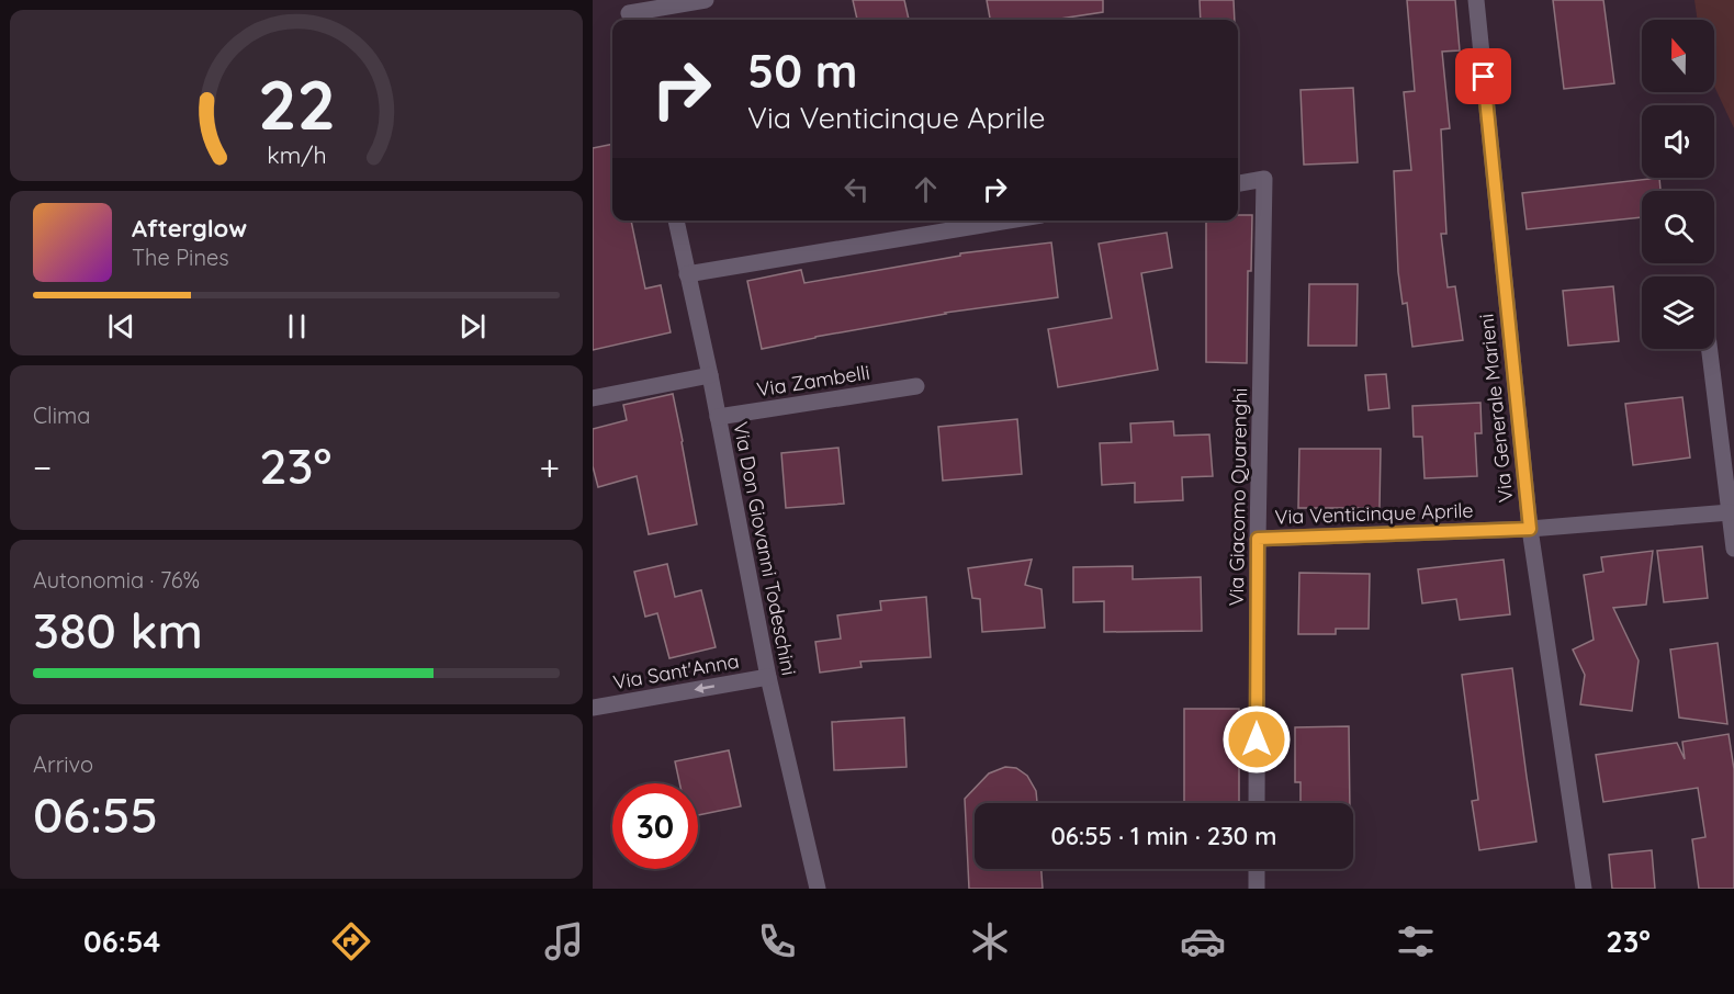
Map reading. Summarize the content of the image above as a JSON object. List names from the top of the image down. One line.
{"streets":{"street":["Via Zambelli","Via Generale Marieni","Via Giacomo Quarenghi","Via Venticinque Aprile","Via Don Giovanni Todeschini","Via Sant'Anna"]},"crossings":[["Via Zambelli","Via Don Giovanni Todeschini"],["Via Generale Marieni","Via Venticinque Aprile"],["Via Giacomo Quarenghi","Via Venticinque Aprile"],["Via Don Giovanni Todeschini","Via Sant'Anna"]],"one_way":["Via Sant'Anna"],"north":"top","page":{"turn":["50 m","Via Venticinque Aprile"],"song":["Afterglow","The Pines"],"tile":["Clima",["Autonomia · 76%","380 km"],["Arrivo","06:55"]],"heat":["−","23°","+"],"limit":"30","trip":"06:55 · 1 min · 230 m","tabs":["06:54","23°"],"gauge":["22","km/h"]}}
